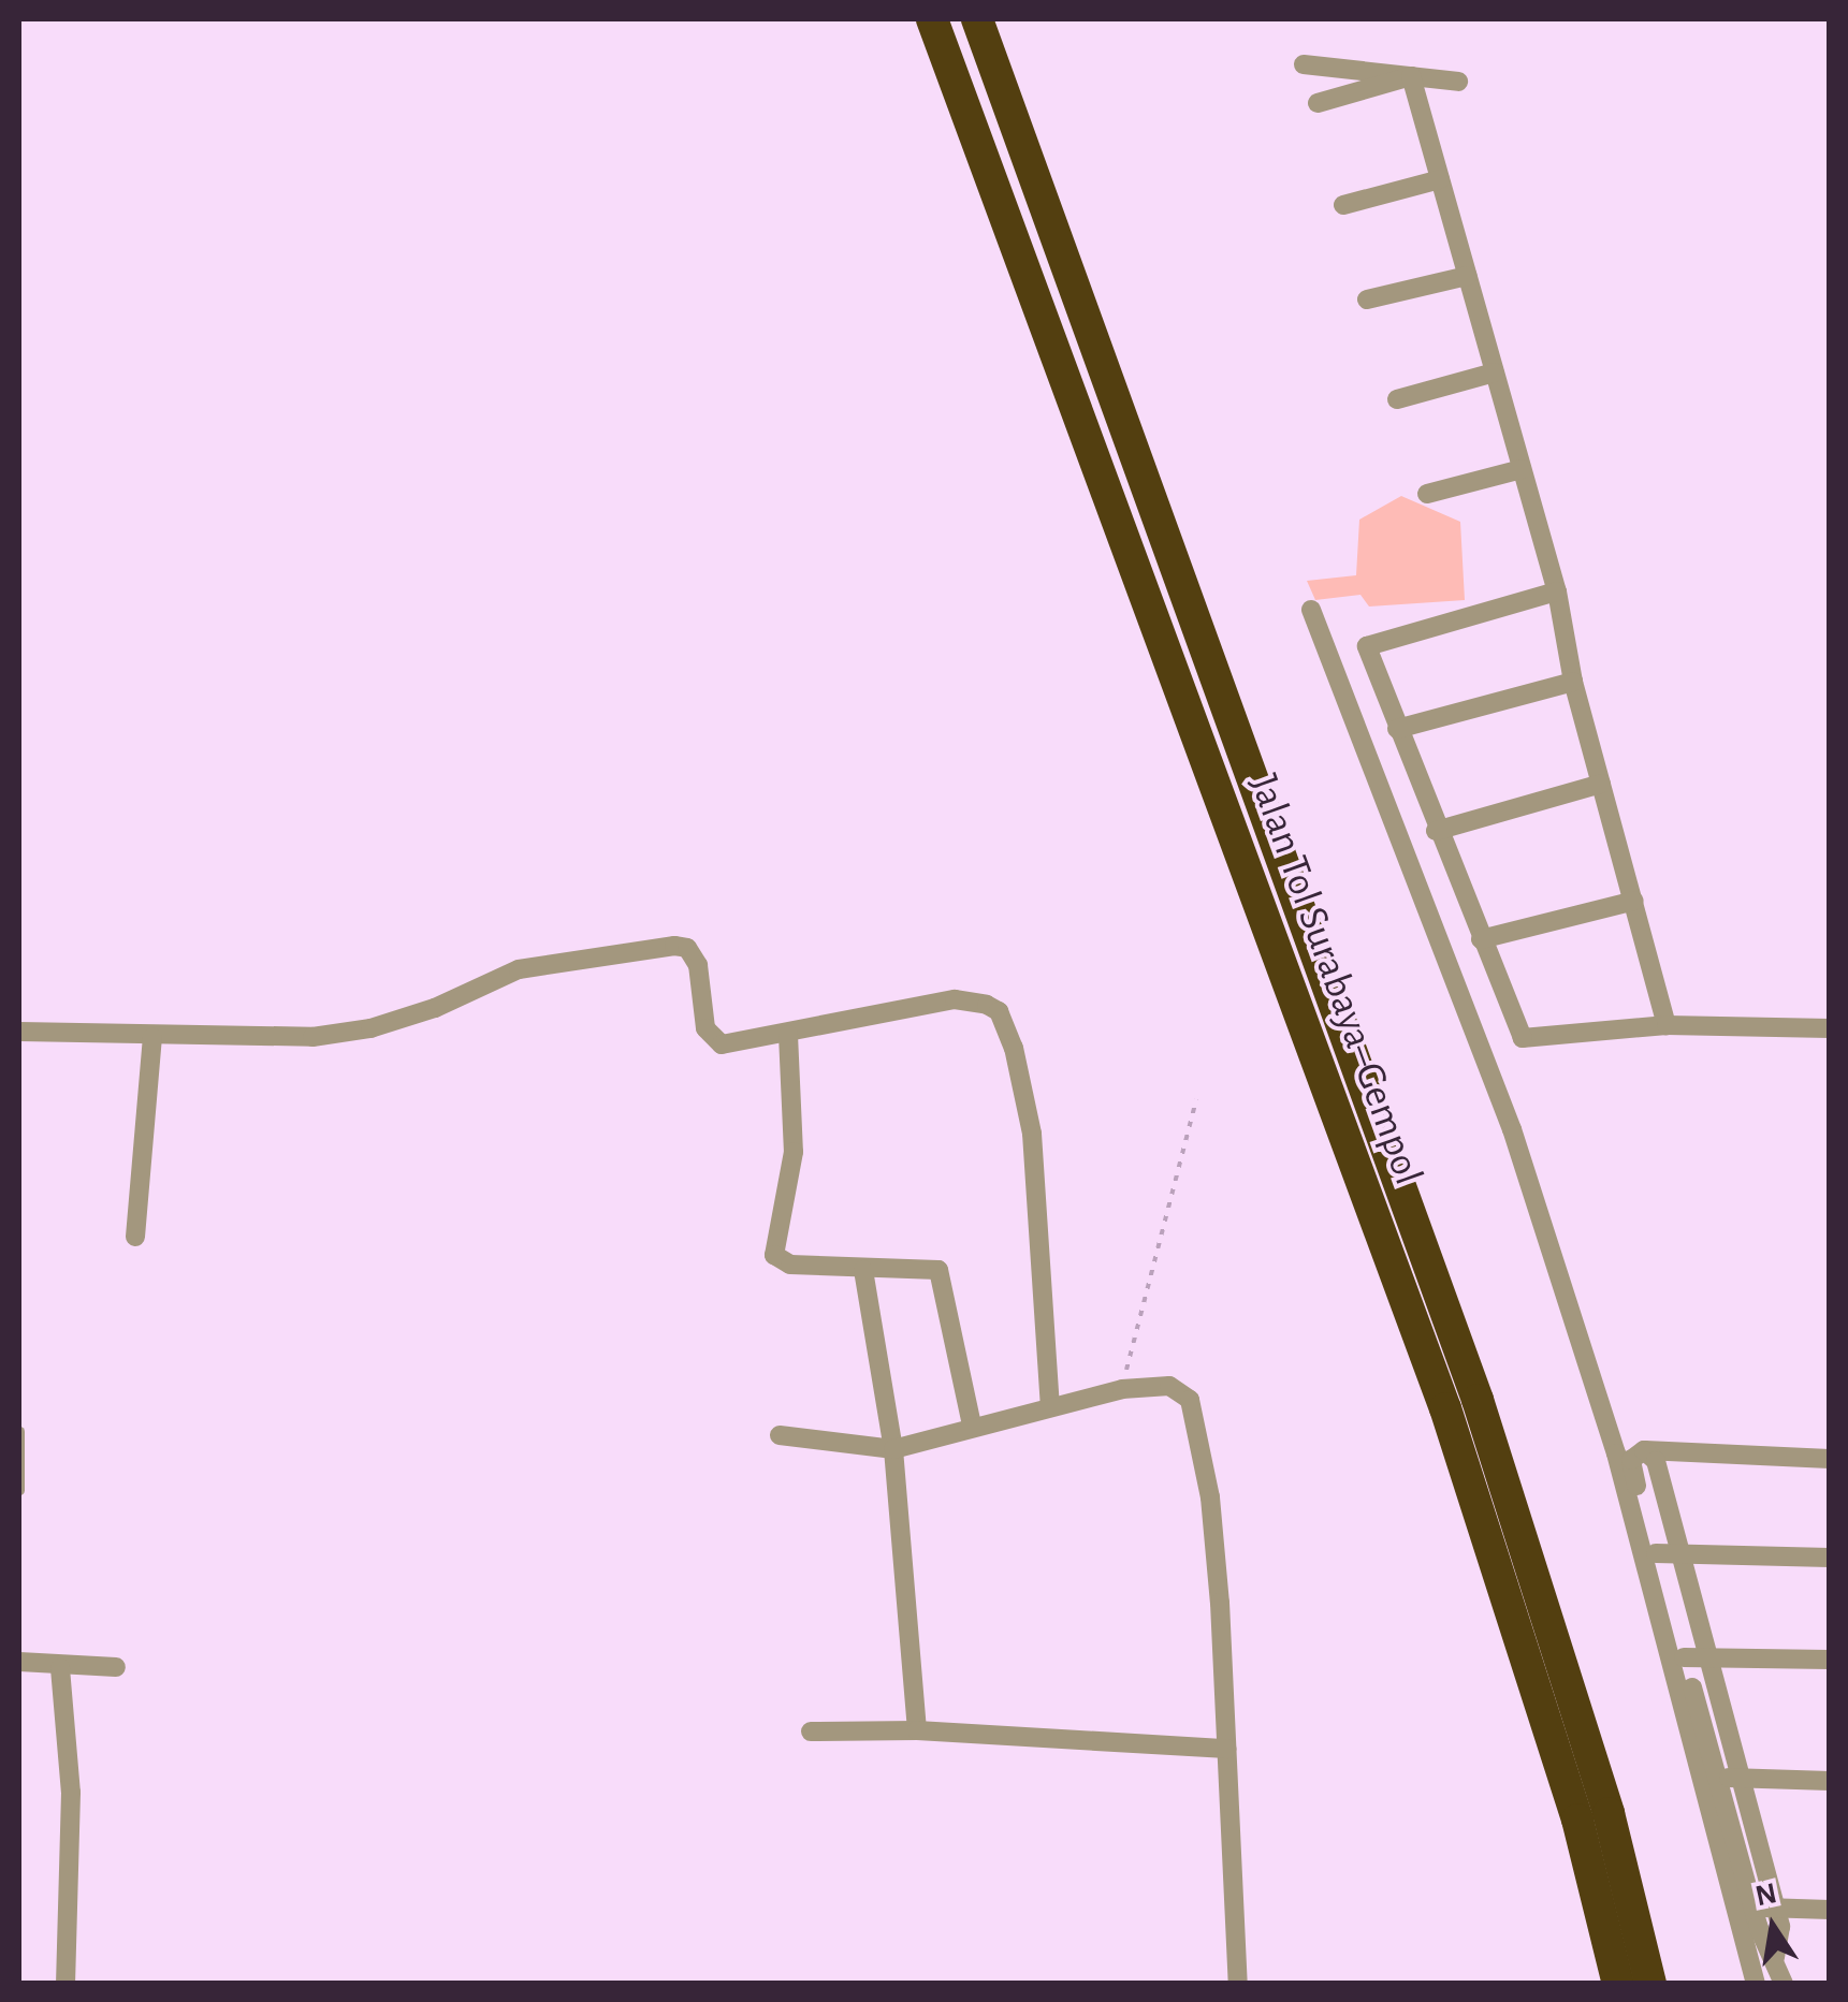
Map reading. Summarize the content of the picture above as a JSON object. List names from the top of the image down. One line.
{"streets":{"highway":["Jalan Tol Surabaya–Gempol"]},"north":"top"}
